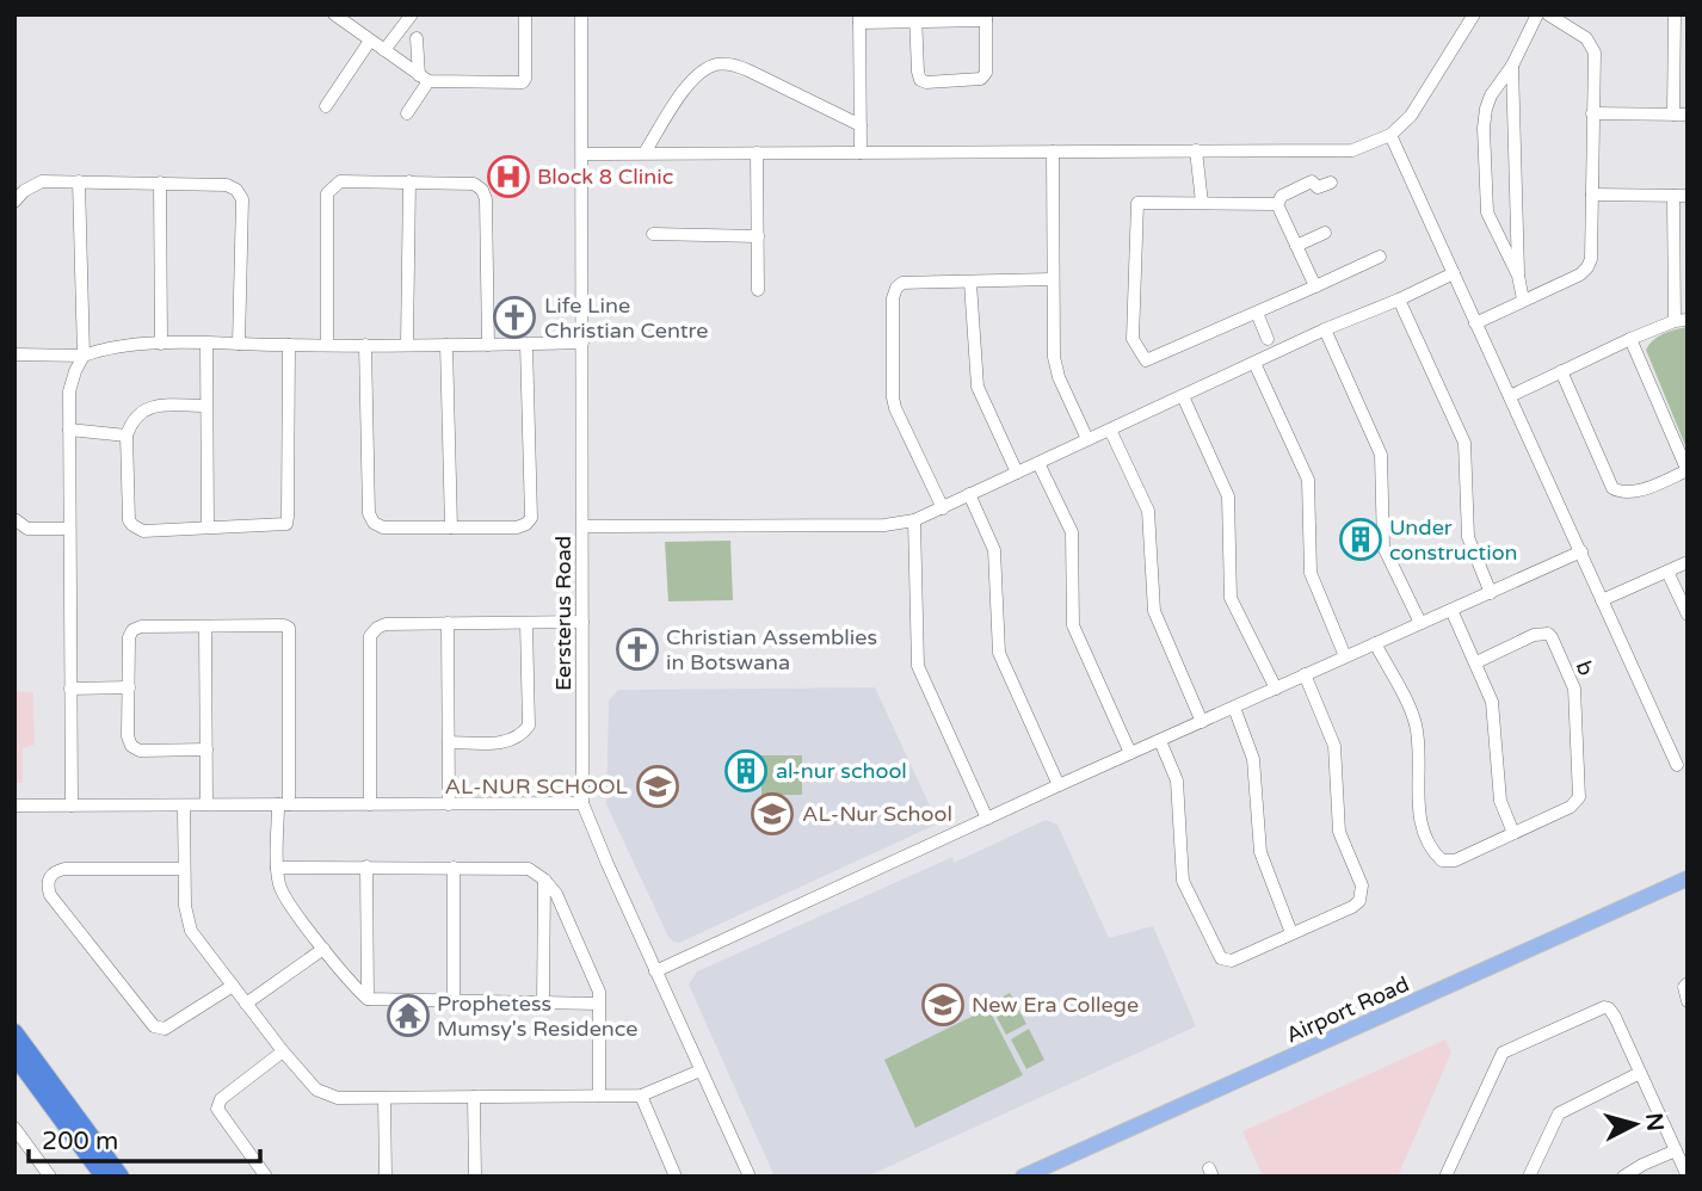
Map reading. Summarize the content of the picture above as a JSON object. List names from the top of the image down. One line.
{"streets":{"main road":["Airport Road"],"street":["Eersterus Road","b"]},"places":{"hospital":["Block 8 Clinic"],"church":["Life Line Christian Centre","Christian Assemblies in Botswana"],"building":["Under construction","al-nur school"],"school or university":["AL-NUR SCHOOL","AL-Nur School","New Era College"],"temple":["Prophetess Mumsy's Residence"]},"scale_bar":"200 m","north":"right"}
